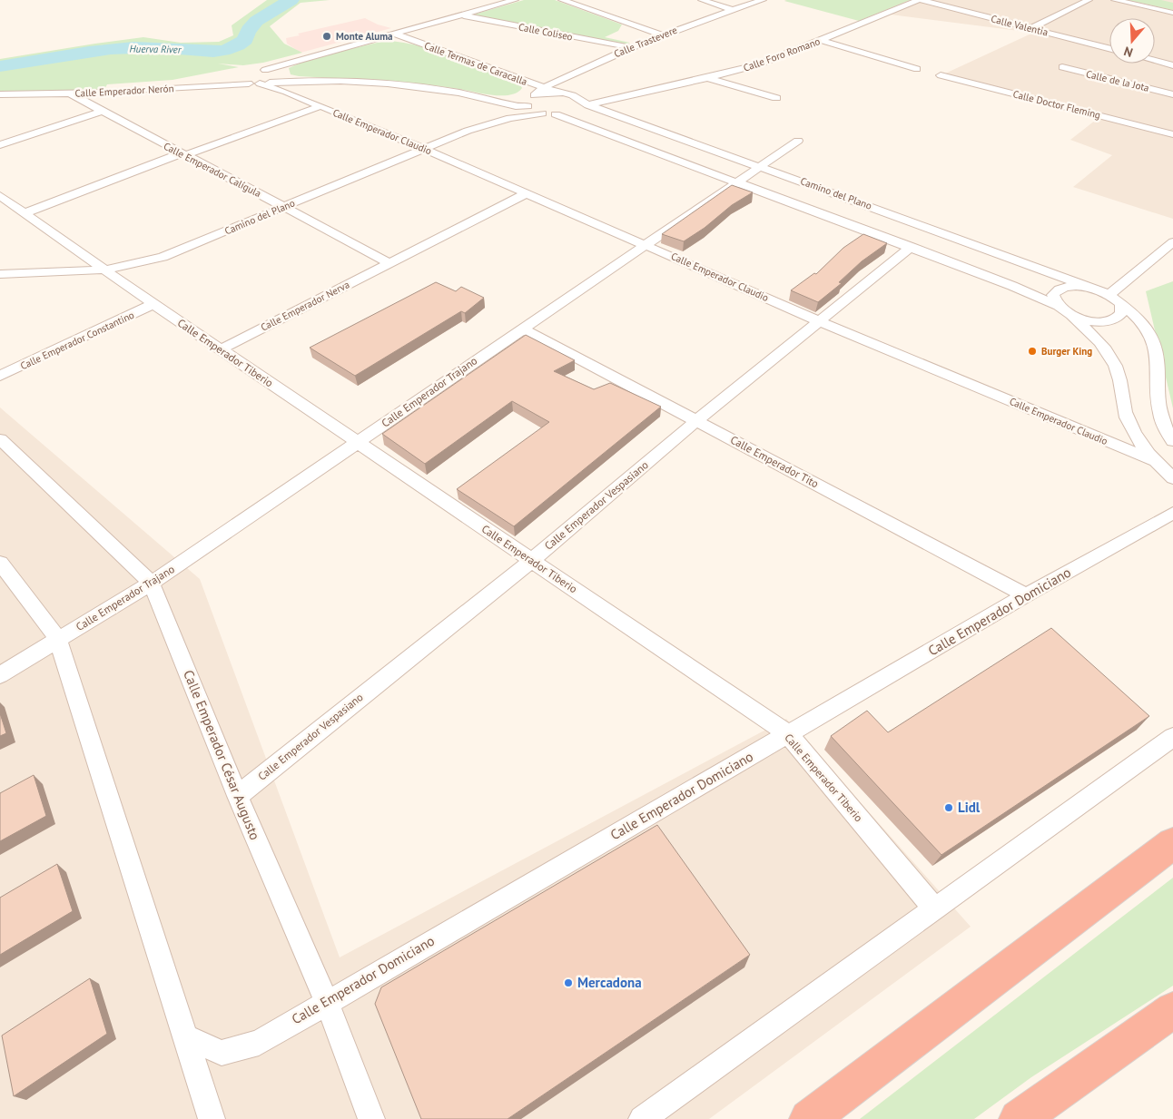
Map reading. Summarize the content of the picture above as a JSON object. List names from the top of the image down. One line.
{"streets":{"street":["Calle Valentia","Calle Coliseo","Calle Trastevere","Calle Foro Romano","Calle Termas de Caracalla","Calle de la Jota","Calle Emperador Nerón","Calle Doctor Fleming","Calle Emperador Claudio","Calle Emperador Calígula","Camino del Plano","Calle Emperador Nerva","Calle Emperador Constantino","Calle Emperador Tiberio","Calle Emperador Trajano","Calle Emperador Tito","Calle Emperador Vespasiano","Calle Emperador Domiciano","Calle Emperador César Augusto"]},"crossings":[["Calle Valentia","Calle Foro Romano"],["Calle Coliseo","Calle Trastevere"],["Calle Trastevere","Calle Termas de Caracalla"],["Calle Trastevere","Camino del Plano"],["Calle Foro Romano","Calle Termas de Caracalla"],["Calle Foro Romano","Camino del Plano"],["Calle Termas de Caracalla","Camino del Plano"],["Calle Emperador Nerón","Calle Emperador Claudio"],["Calle Emperador Nerón","Calle Emperador Calígula"],["Calle Emperador Claudio","Camino del Plano"],["Calle Emperador Claudio","Calle Emperador Trajano"],["Calle Emperador Claudio","Calle Emperador Vespasiano"],["Calle Emperador Calígula","Camino del Plano"],["Calle Emperador Calígula","Calle Emperador Nerva"],["Camino del Plano","Calle Emperador Tiberio"],["Camino del Plano","Calle Emperador Trajano"],["Calle Emperador Nerva","Calle Emperador Tiberio"],["Calle Emperador Constantino","Calle Emperador Tiberio"],["Calle Emperador Tiberio","Calle Emperador Trajano"],["Calle Emperador Tiberio","Calle Emperador Vespasiano"],["Calle Emperador Tiberio","Calle Emperador Domiciano"],["Calle Emperador Trajano","Calle Emperador Tito"],["Calle Emperador Trajano","Calle Emperador César Augusto"],["Calle Emperador Tito","Calle Emperador Vespasiano"],["Calle Emperador Tito","Calle Emperador Domiciano"],["Calle Emperador Vespasiano","Calle Emperador César Augusto"],["Calle Emperador Domiciano","Calle Emperador César Augusto"]],"water":["Huerva River"],"places":["Monte Aluma","Burger King","Lidl","Mercadona"],"north":"bottom"}
